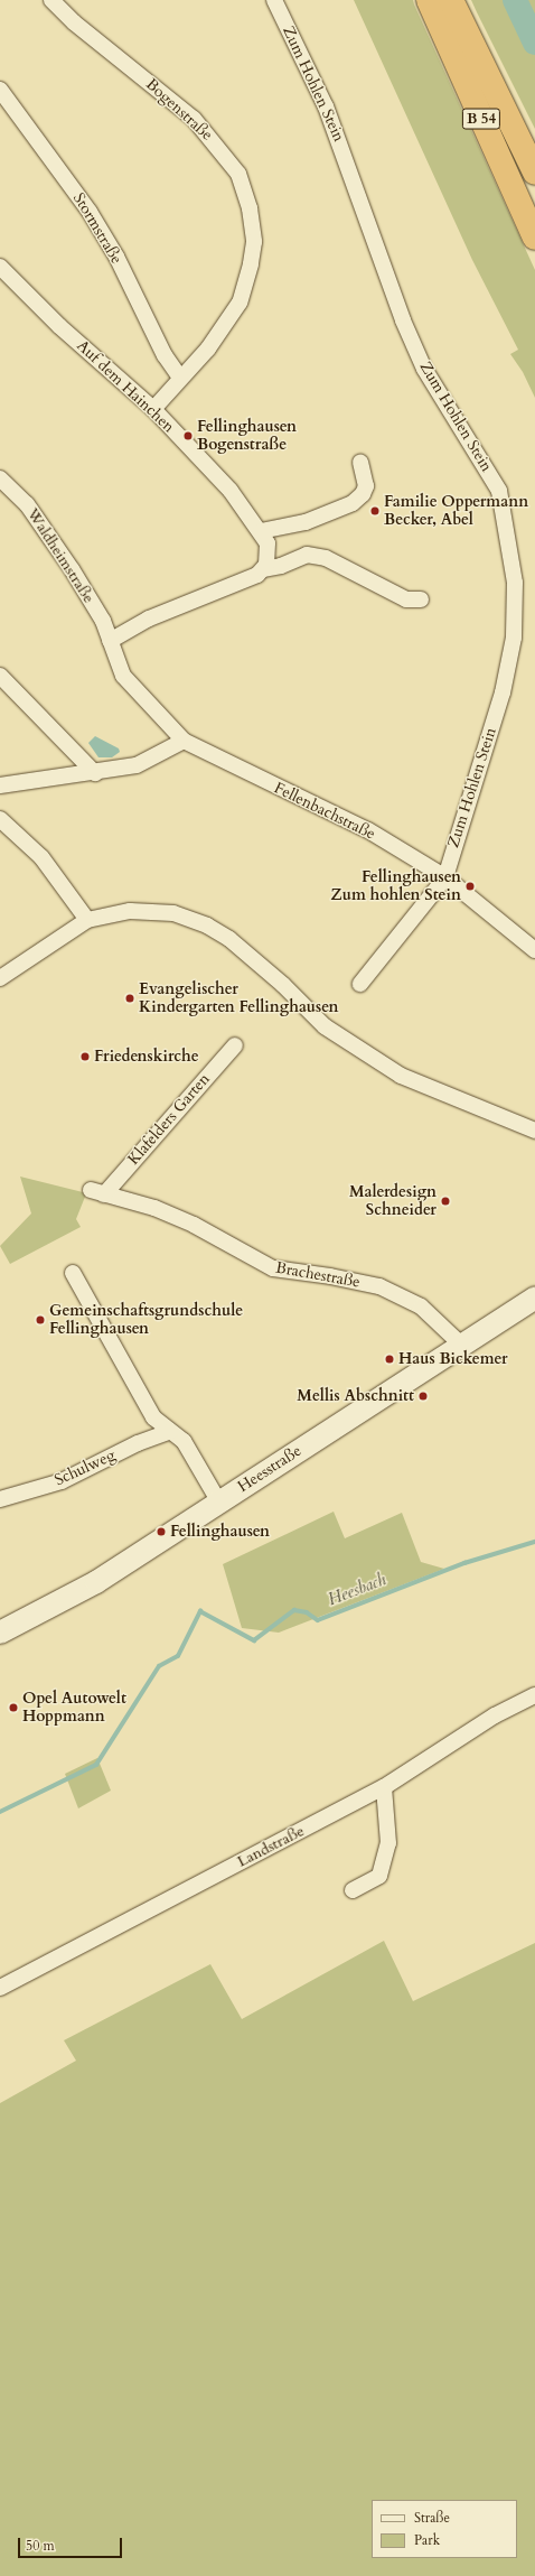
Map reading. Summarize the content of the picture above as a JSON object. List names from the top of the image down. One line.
{"streets":{"highway":["B 54"],"main road":["Heesstraße"],"street":["Zum Hohlen Stein","Bogenstraße","Stormstraße","Auf dem Hainchen","Waldheimstraße","Fellenbachstraße","Klafelders Garten","Brachestraße","Schulweg","Landstraße"]},"crossings":[["Zum Hohlen Stein","Fellenbachstraße"],["Bogenstraße","Stormstraße"],["Bogenstraße","Auf dem Hainchen"],["Klafelders Garten","Brachestraße"],["Brachestraße","Heesstraße"]],"water":["Heesbach"],"places":["Fellinghausen Bogenstraße","Familie Oppermann Becker, Abel","Fellinghausen Zum hohlen Stein","Evangelischer Kindergarten Fellinghausen","Friedenskirche","Malerdesign Schneider","Gemeinschaftsgrundschule Fellinghausen","Haus Bickemer","Mellis Abschnitt","Fellinghausen","Opel Autowelt Hoppmann"],"legend":["Straße","Park"],"scale_bar":"50 m"}
